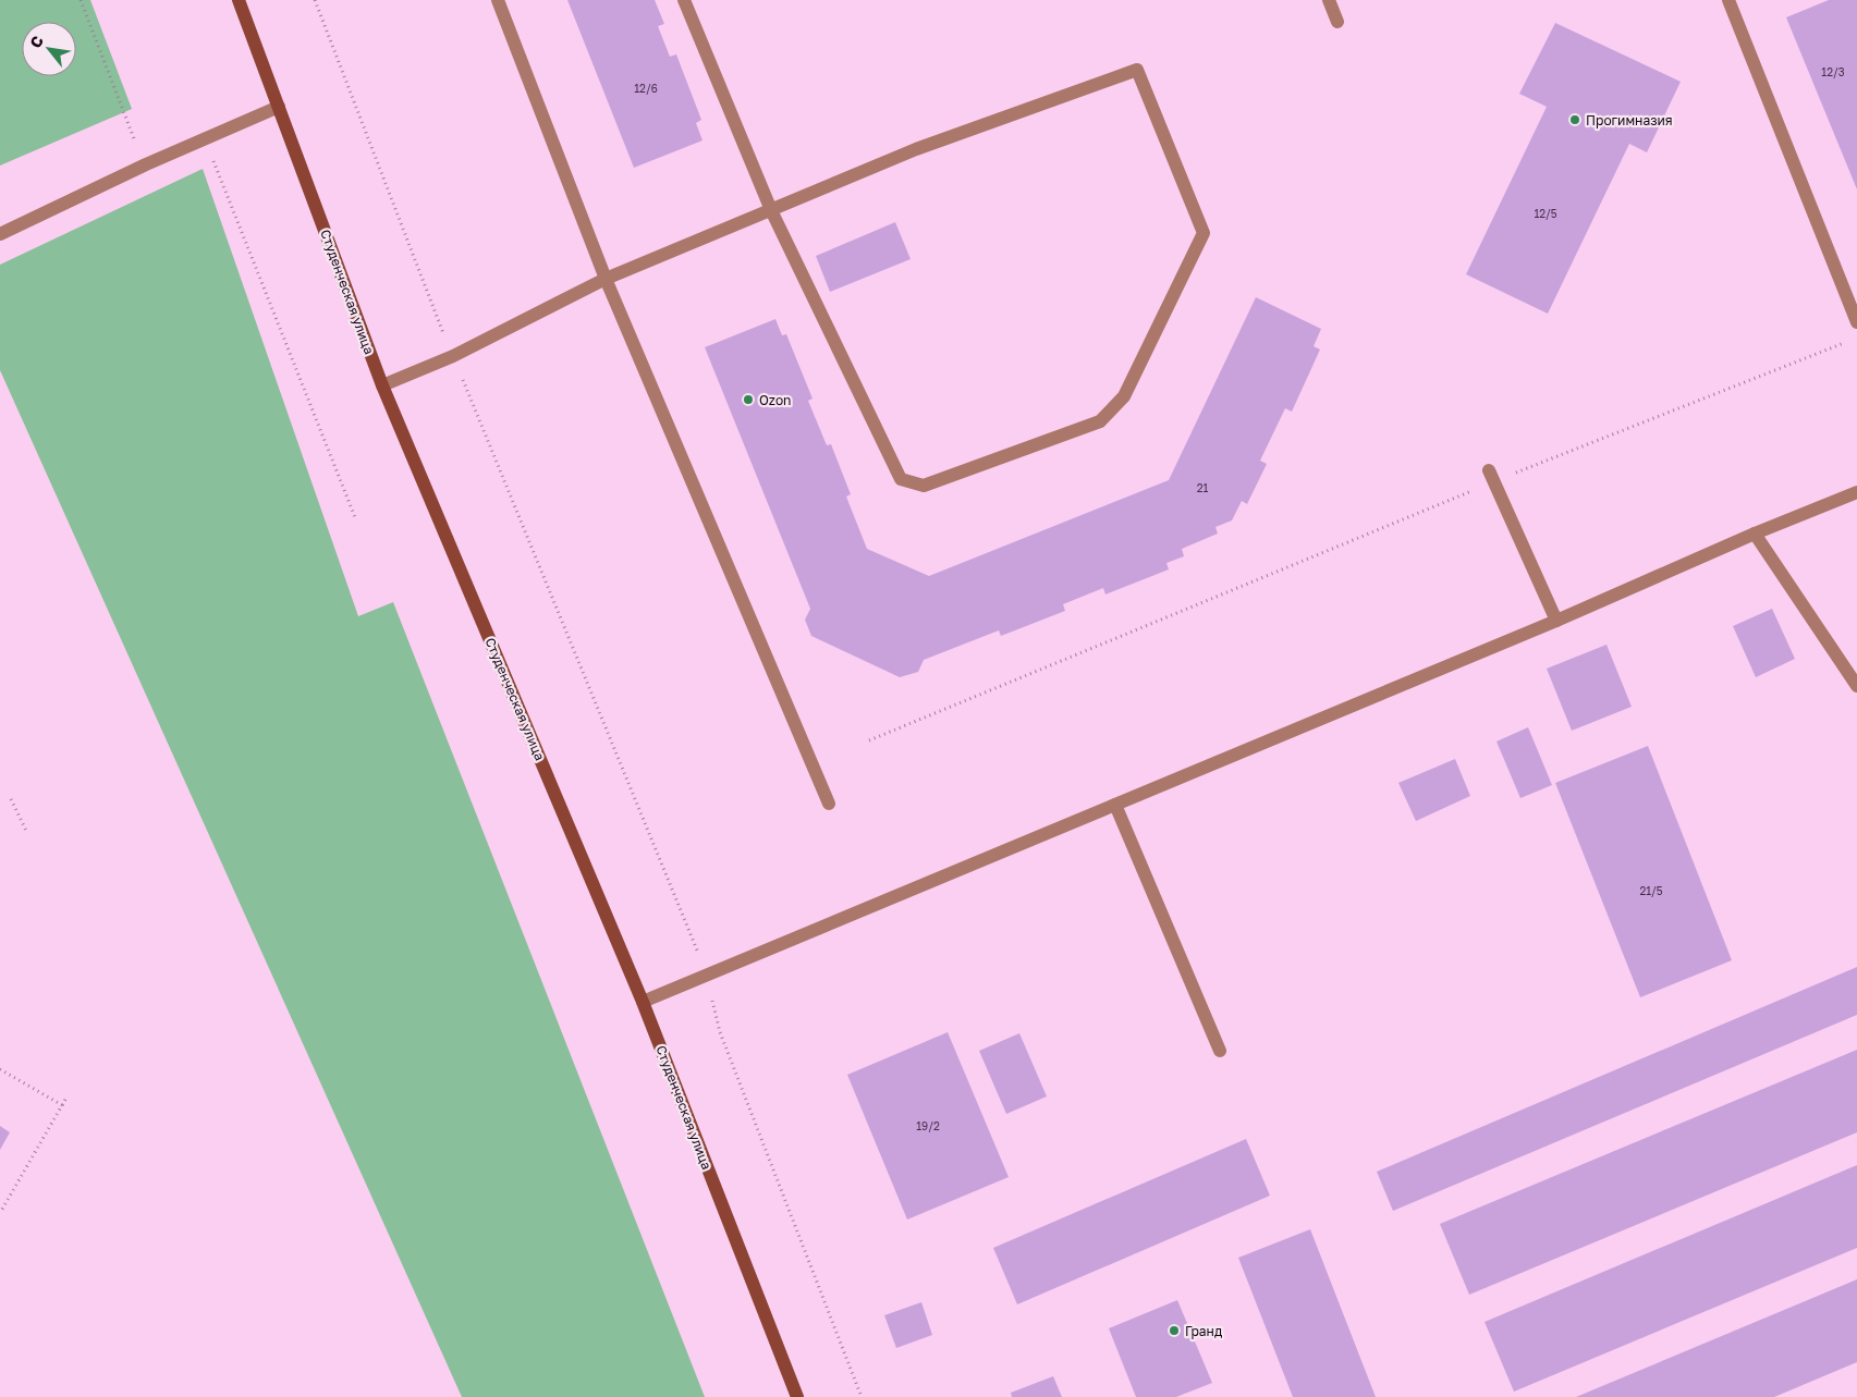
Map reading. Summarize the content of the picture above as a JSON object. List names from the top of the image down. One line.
{"streets":{"main road":["Студенческая улица"]},"places":["Прогимназия","Ozon","Гранд"],"house_numbers":["12/3","12/6","12/5","21","21/5","19/2"],"north":"top left"}
